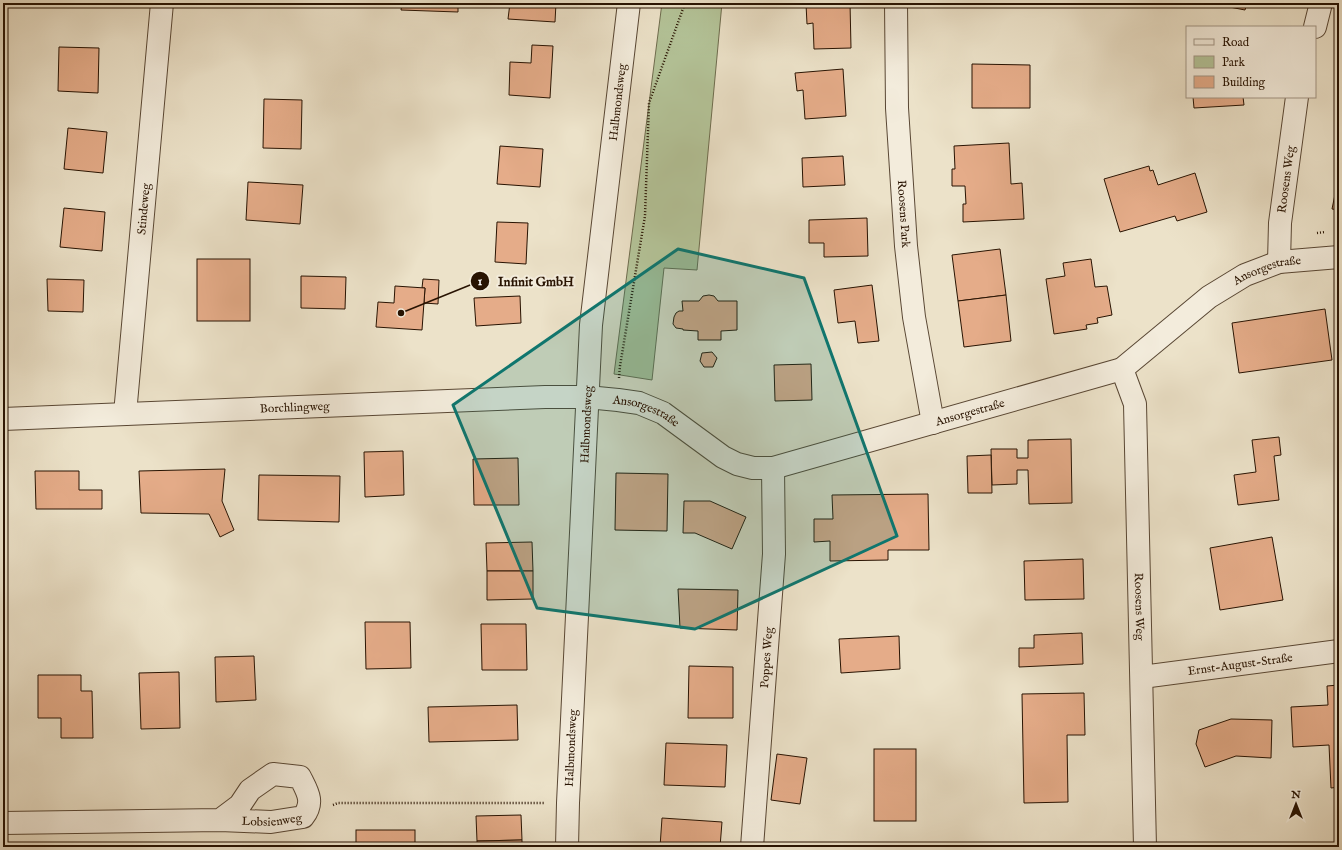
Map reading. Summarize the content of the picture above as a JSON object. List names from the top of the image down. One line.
{"streets":{"street":["Halbmondsweg","Roosens Weg","Stindeweg","Roosens Park","Ansorgestraße","Borchlingweg","Poppes Weg","Ernst-August-Straße","Lobsienweg"]},"crossings":[["Halbmondsweg","Ansorgestraße"],["Halbmondsweg","Borchlingweg"],["Roosens Weg","Ansorgestraße"],["Roosens Weg","Ernst-August-Straße"],["Stindeweg","Borchlingweg"],["Roosens Park","Ansorgestraße"],["Ansorgestraße","Borchlingweg"],["Ansorgestraße","Poppes Weg"]],"places":["Infinit GmbH"],"legend":["Road","Park","Building"],"north":"top"}
